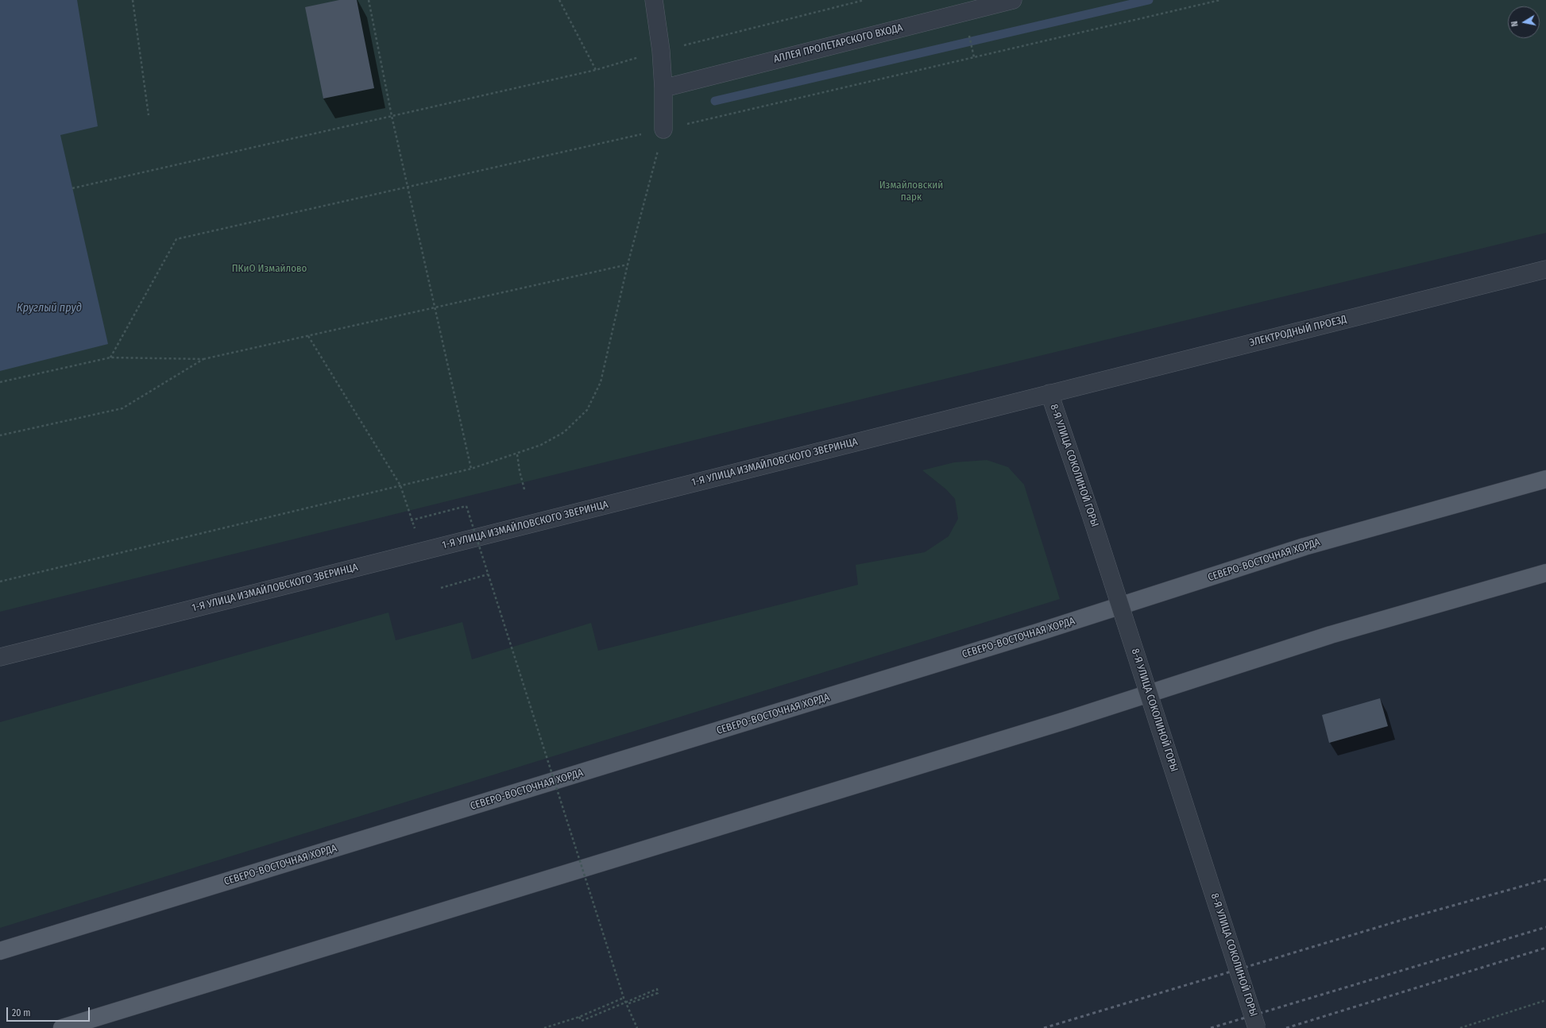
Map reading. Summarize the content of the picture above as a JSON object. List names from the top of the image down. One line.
{"streets":{"main road":["СЕВЕРО-ВОСТОЧНАЯ ХОРДА"],"street":["АЛЛЕЯ ПРОЛЕТАРСКОГО ВХОДА","ЭЛЕКТРОДНЫЙ ПРОЕЗД","1-Я УЛИЦА ИЗМАЙЛОВСКОГО ЗВЕРИНЦА","8-Я УЛИЦА СОКОЛИНОЙ ГОРЫ"]},"crossings":[["ЭЛЕКТРОДНЫЙ ПРОЕЗД","1-Я УЛИЦА ИЗМАЙЛОВСКОГО ЗВЕРИНЦА"],["ЭЛЕКТРОДНЫЙ ПРОЕЗД","8-Я УЛИЦА СОКОЛИНОЙ ГОРЫ"],["1-Я УЛИЦА ИЗМАЙЛОВСКОГО ЗВЕРИНЦА","8-Я УЛИЦА СОКОЛИНОЙ ГОРЫ"]],"water":["Круглый пруд"],"parks":["Измайловский парк","ПКиО Измайлово"],"scale_bar":"20 m","north":"left"}
